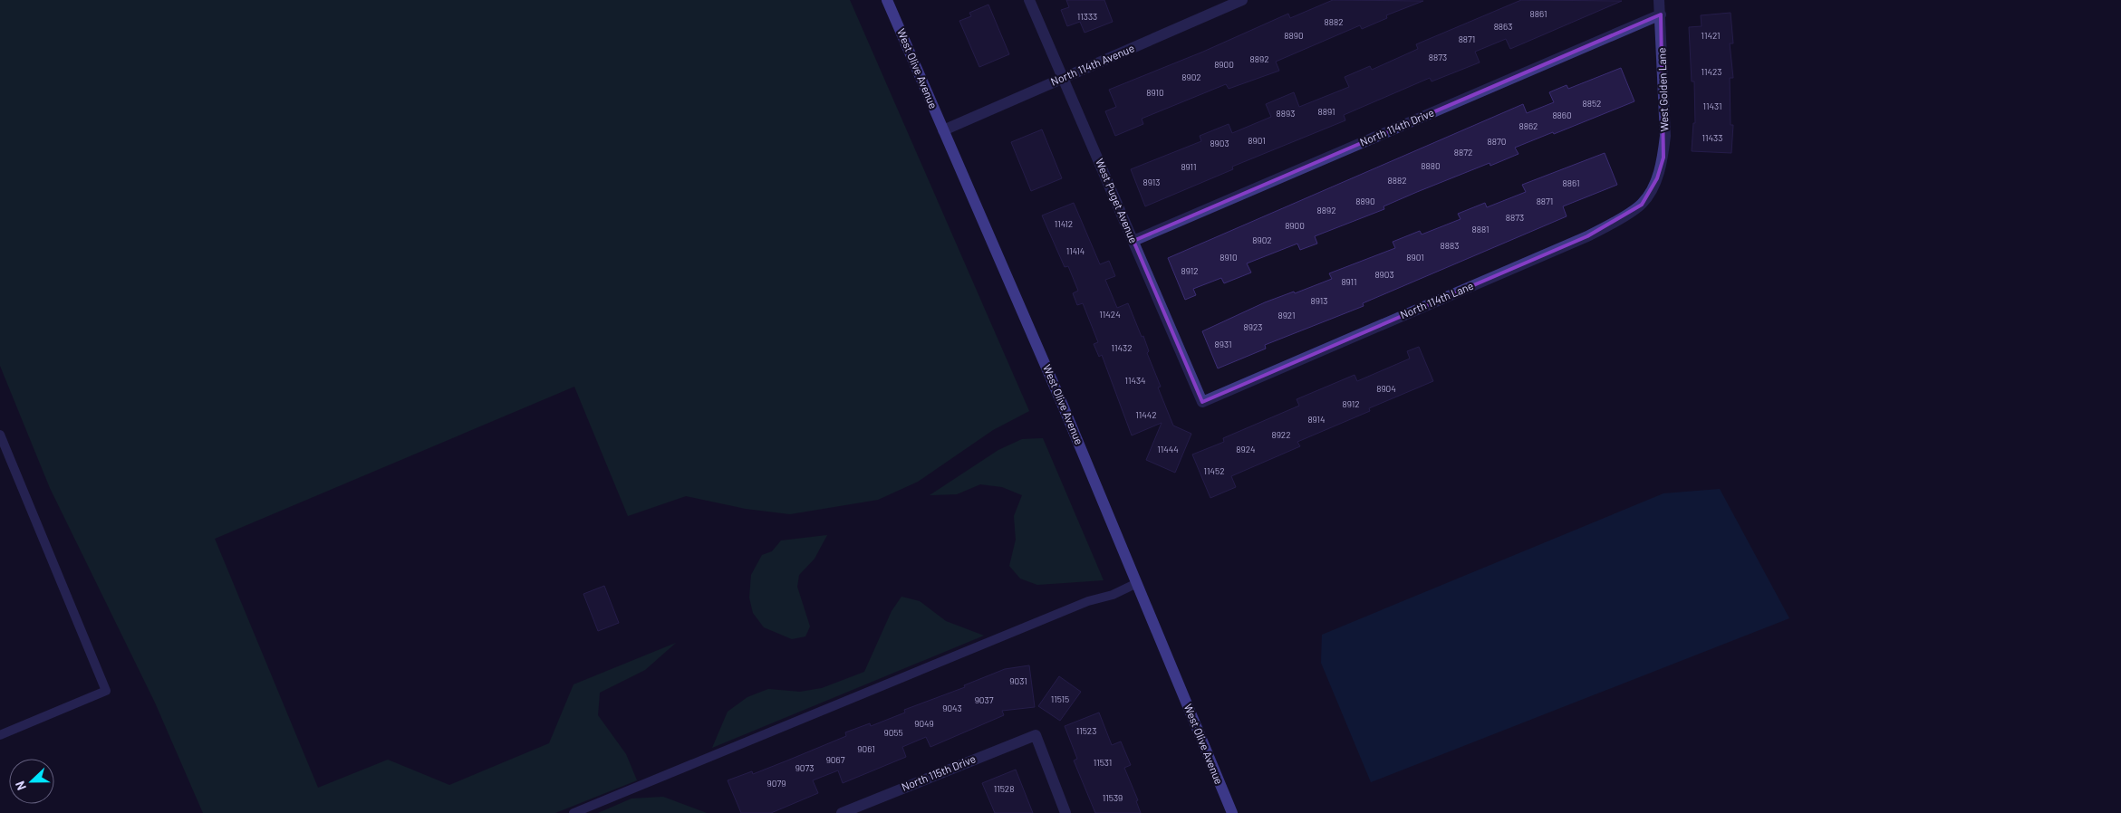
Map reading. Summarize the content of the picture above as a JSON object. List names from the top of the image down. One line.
{"streets":{"main road":["West Olive Avenue"],"street":["North 114th Avenue","West Golden Lane","North 114th Drive","West Puget Avenue","North 114th Lane","North 115th Drive"]},"crossings":[["North 114th Avenue","West Olive Avenue"],["North 114th Avenue","West Puget Avenue"],["West Golden Lane","North 114th Drive"],["West Golden Lane","North 114th Lane"],["North 114th Drive","West Puget Avenue"],["West Puget Avenue","North 114th Lane"]],"house_numbers":["8861","11333","8882","8863","8890","11421","8871","8873","8892","8900","11423","8902","8910","8852","11431","8891","8893","8860","8862","11433","8901","8870","8903","8872","8880","8911","8882","8913","8861","8890","8871","8892","8873","11412","8900","8881","8902","8883","11414","8910","8901","8912","8903","8911","8913","11424","8921","8923","8931","11432","11434","8904","8912","11442","8914","8922","11444","8924","11452","9031","11515","9037","9043","9049","11523","9055","9061","9067","11531","9073","9079","11528","11539"],"north":"left"}
